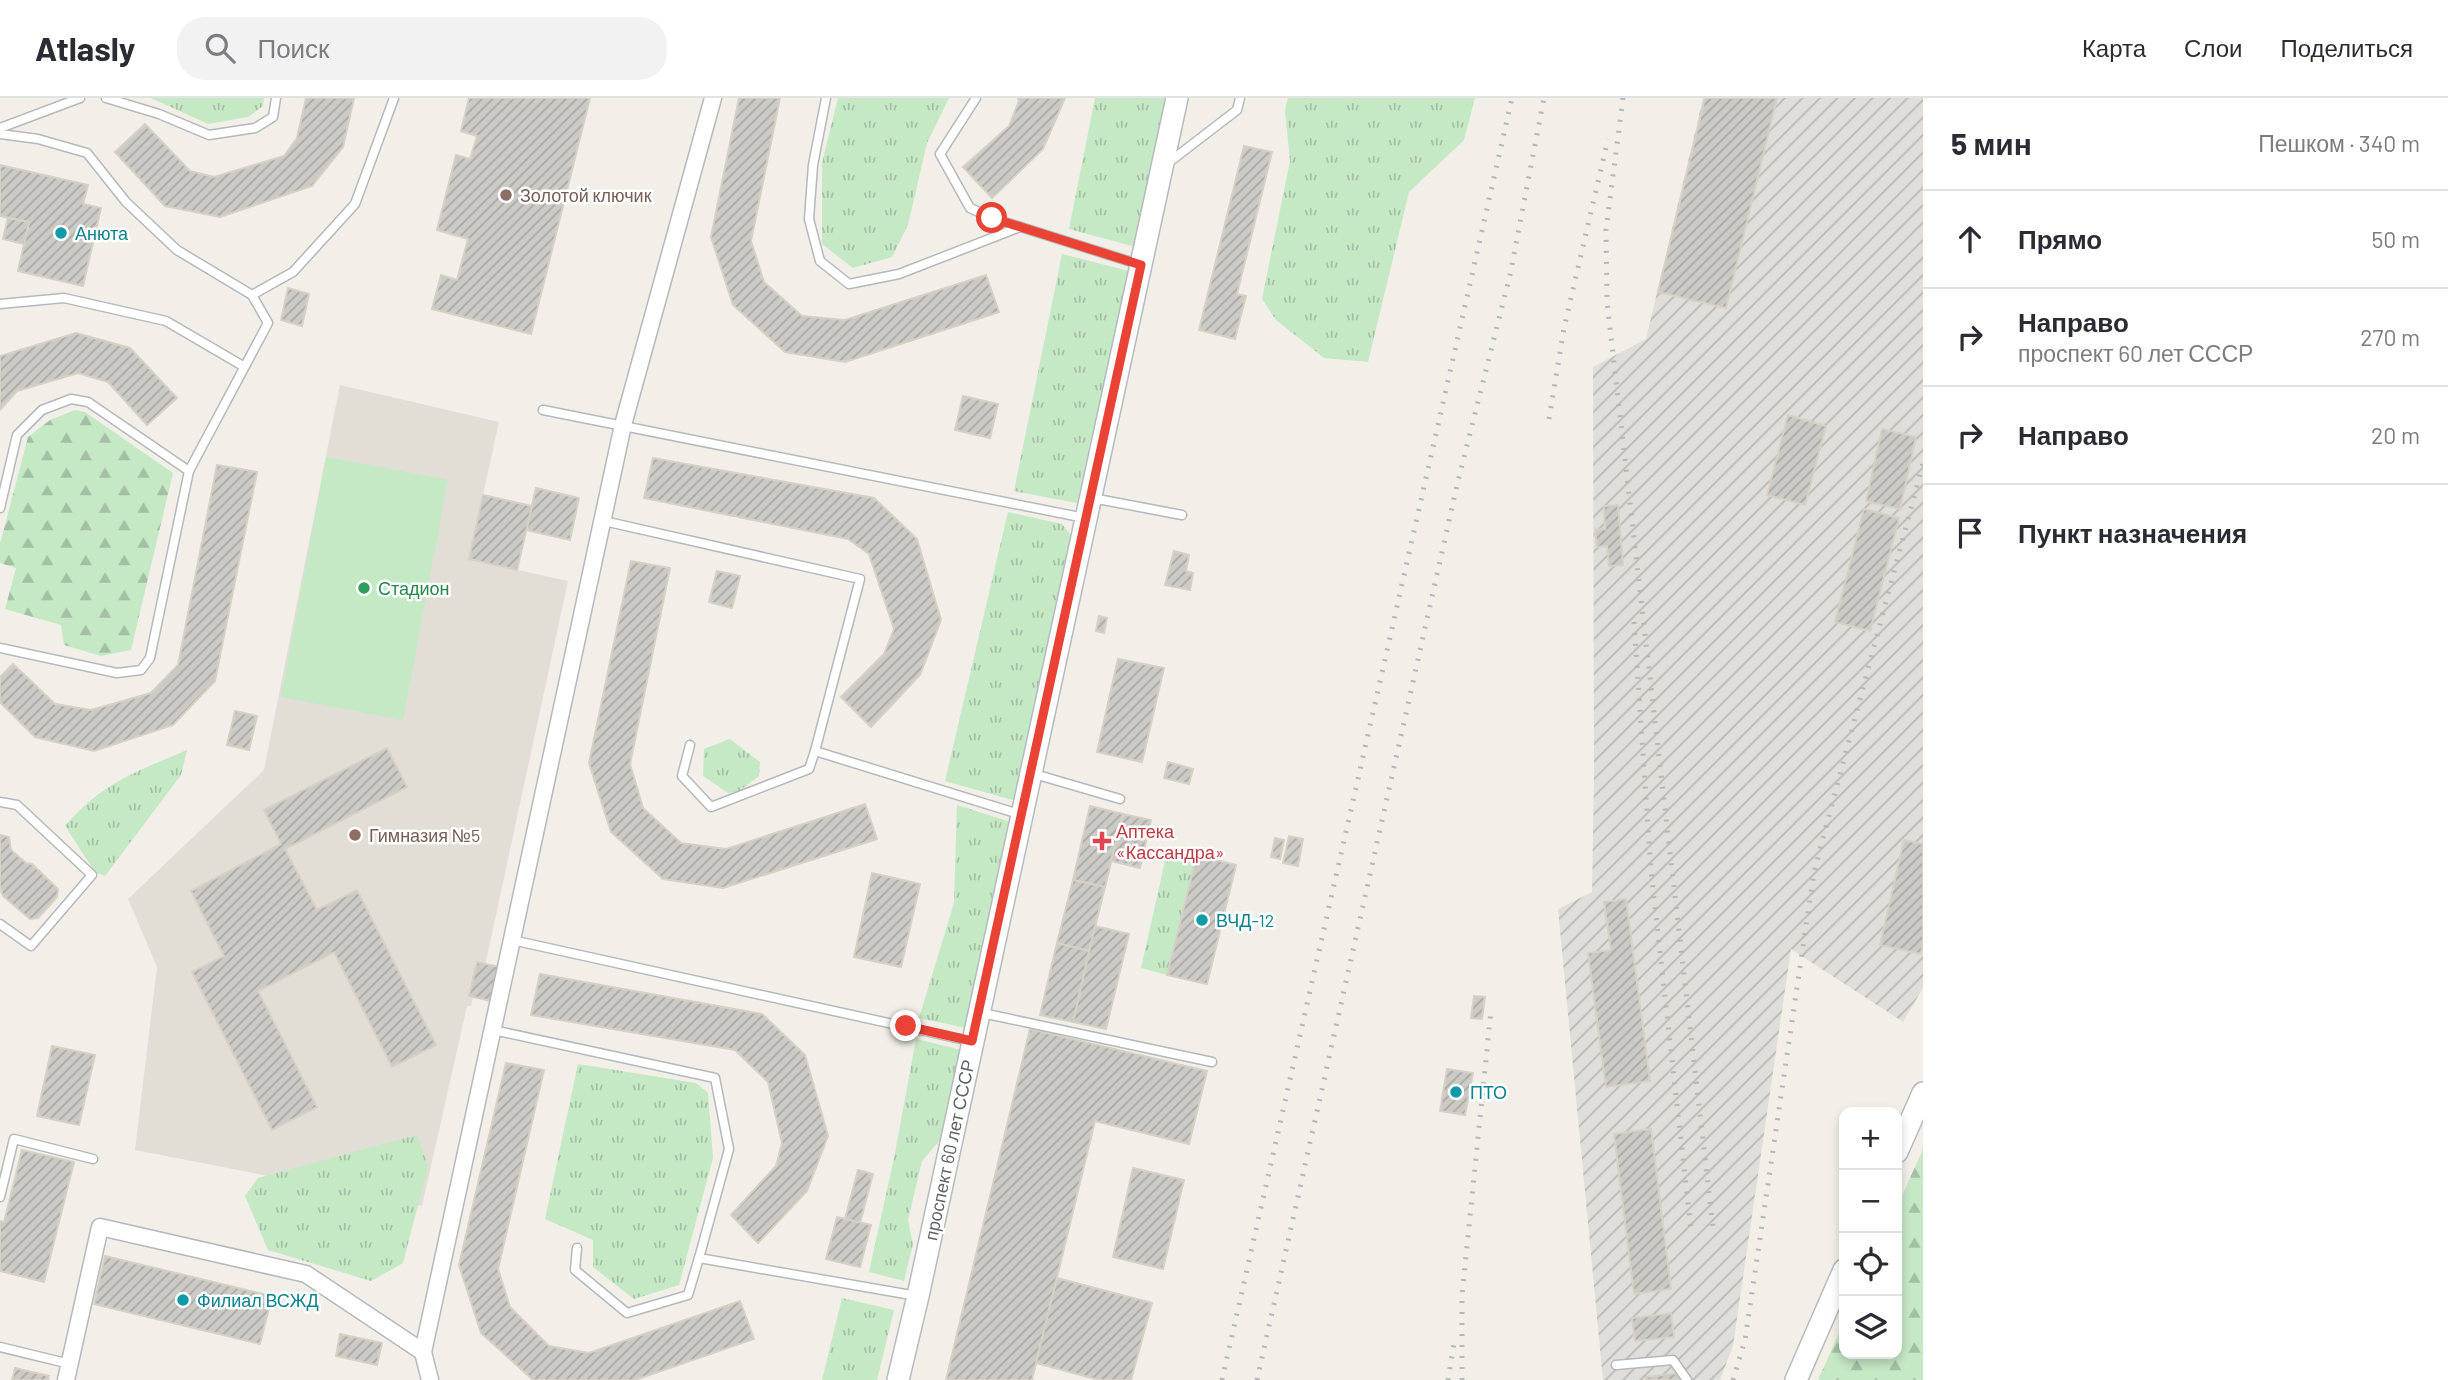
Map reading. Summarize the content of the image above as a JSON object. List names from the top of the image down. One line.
{"streets":{"street":["проспект 60 лет СССР"]},"places":{"other":["Золотой ключик","Анюта","Стадион","Гимназия №5","ВЧД-12","ПТО","Филиал ВСЖД"],"health":["Аптека «Кассандра»"]},"page":{"header":"Atlasly","search":"Поиск","nav":["Карта","Слои","Поделиться"],"heading":["5 мин","Пешком · 340 m"],"list":[["Прямо","50 m"],["Направо","проспект 60 лет СССР","270 m"],["Направо","20 m"],"Пункт назначения"],"map_buttons":["+","−"]}}
